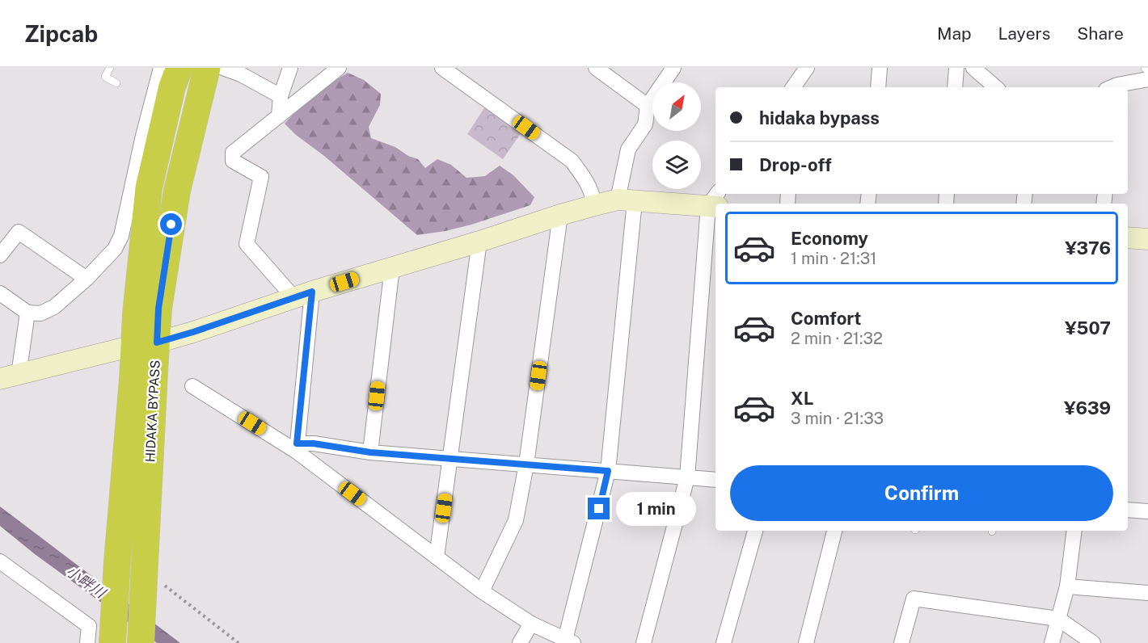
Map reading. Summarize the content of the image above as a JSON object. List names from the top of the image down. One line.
{"streets":{"highway":["HIDAKA BYPASS"]},"water":["小畔川"],"north":"top right","page":{"header":"Zipcab","nav":["Map","Layers","Share"],"banner":["hidaka bypass","Drop-off"],"list":[{"name":"Economy","note":"1 min · 21:31","value":"¥376"},{"name":"Comfort","note":"2 min · 21:32","value":"¥507"},{"name":"XL","note":"3 min · 21:33","value":"¥639"}],"buttons":"Confirm","bubble":"1 min"}}
